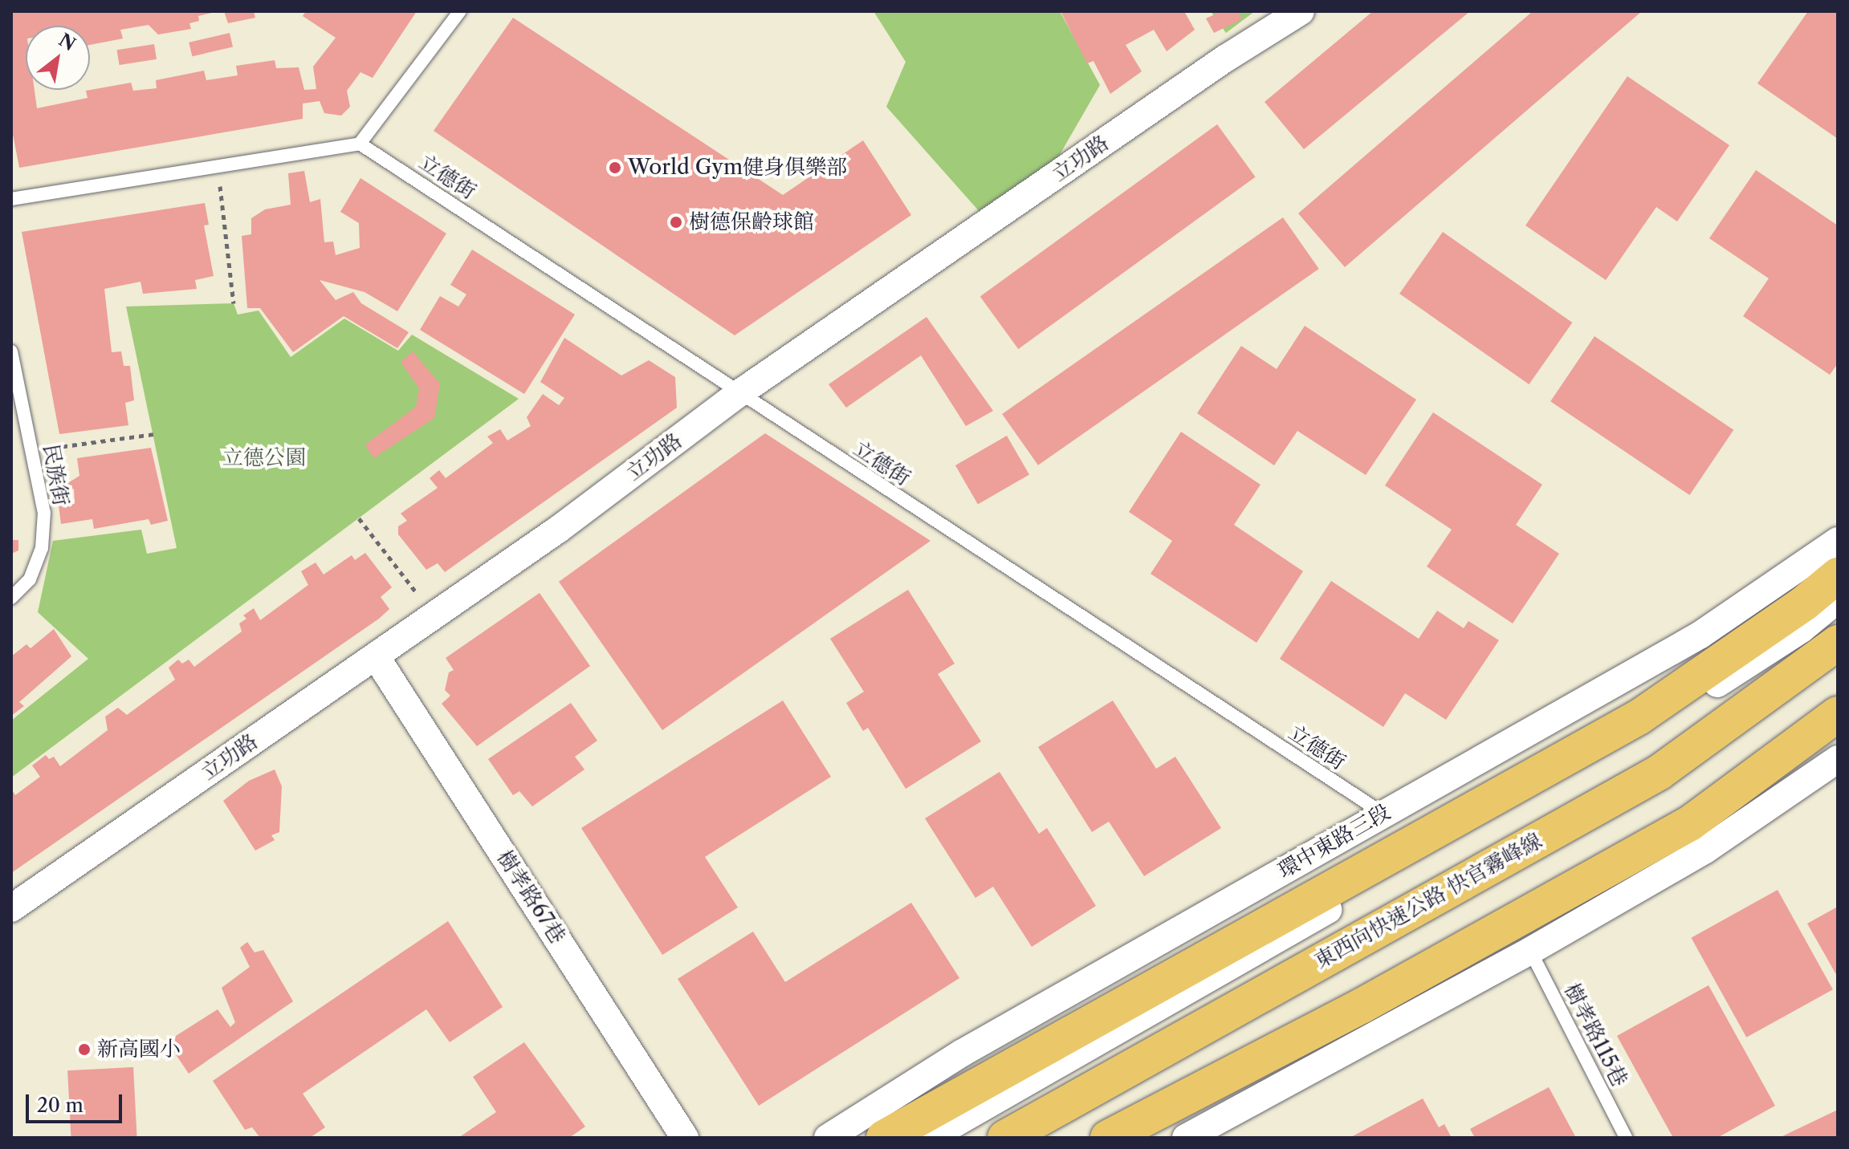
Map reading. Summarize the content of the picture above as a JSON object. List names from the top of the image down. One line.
{"streets":{"highway":["東西向快速公路 快官霧峰線"],"street":["立功路","環中東路三段","樹孝路67巷"],"lane":["立德街","民族街","樹孝路115巷"]},"crossings":[["立功路","立德街"],["立功路","樹孝路67巷"],["立德街","環中東路三段"]],"parks":["立德公園"],"places":["World Gym健身俱樂部","樹德保齡球館","新高國小"],"scale_bar":"20 m","north":"top right"}
